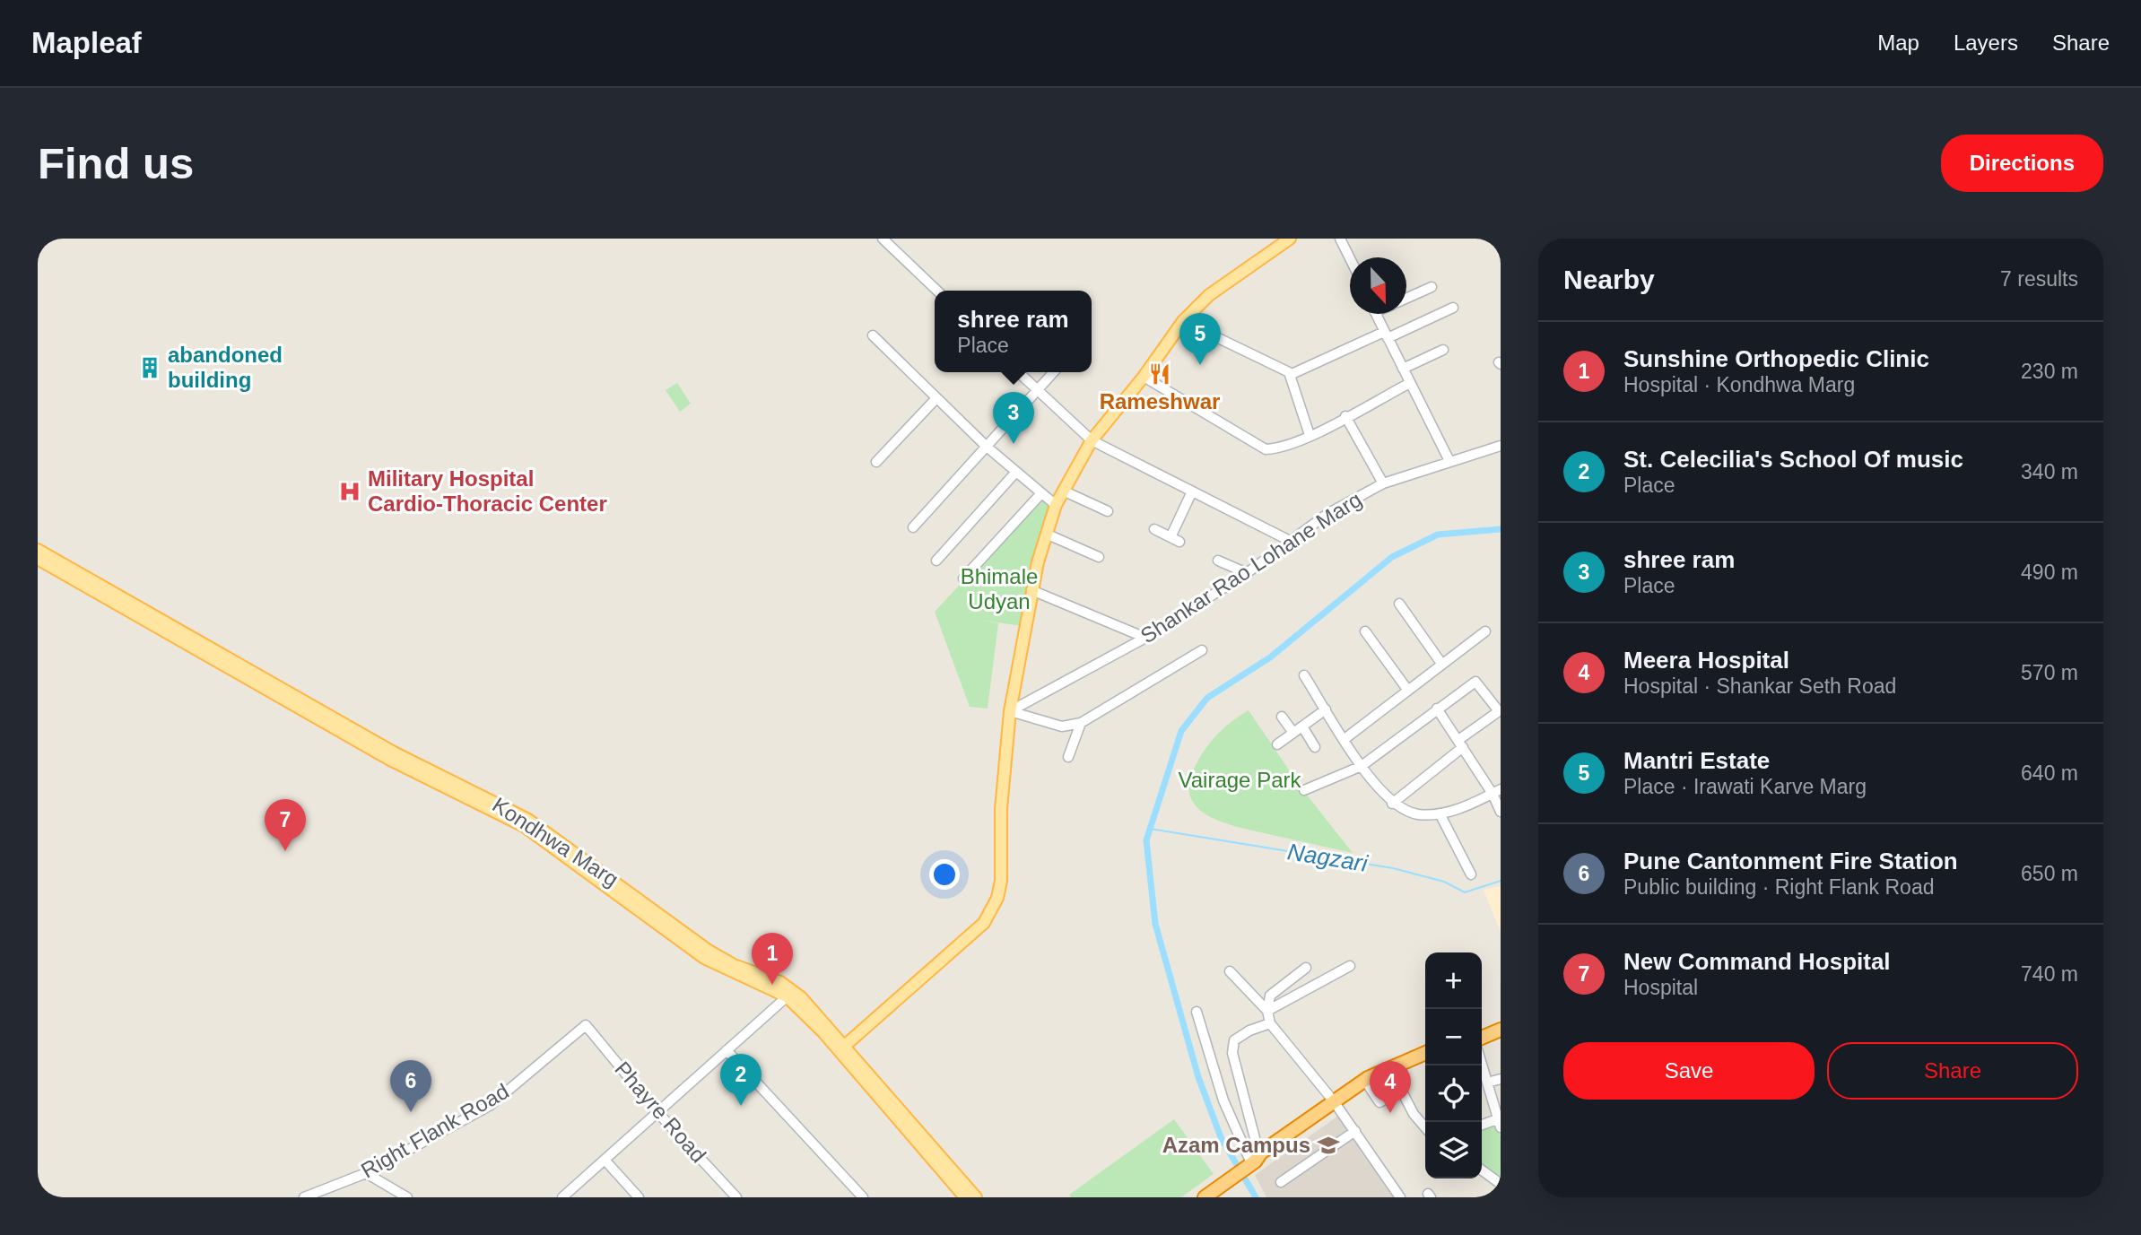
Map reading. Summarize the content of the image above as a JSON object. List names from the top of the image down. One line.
{"streets":{"main road":["Kondhwa Marg"],"street":["Shankar Rao Lohane Marg","Phayre Road","Right Flank Road"]},"crossings":[["Phayre Road","Right Flank Road"]],"water":["Nagzari"],"parks":["Bhimale Udyan","Vairage Park"],"places":{"building":["abandoned building"],"restaurant":["Rameshwar"],"hospital":["Military Hospital Cardio-Thoracic Center"],"school or university":["Azam Campus"]},"north":"bottom","page":{"header":"Mapleaf","nav":["Map","Layers","Share"],"buttons":["Directions",["Save","Share"]],"title":"Find us","heading":["Nearby","7 results"],"popup":["shree ram","Place"],"pins":["5","3","7","1","2","6","4"],"list":[{"mark":"1","name":"Sunshine Orthopedic Clinic","note":"Hospital · Kondhwa Marg","value":"230 m"},{"mark":"2","name":"St. Celecilia's School Of music","note":"Place","value":"340 m"},{"mark":"3","name":"shree ram","note":"Place","value":"490 m"},{"mark":"4","name":"Meera Hospital","note":"Hospital · Shankar Seth Road","value":"570 m"},{"mark":"5","name":"Mantri Estate","note":"Place · Irawati Karve Marg","value":"640 m"},{"mark":"6","name":"Pune Cantonment Fire Station","note":"Public building · Right Flank Road","value":"650 m"},{"mark":"7","name":"New Command Hospital","note":"Hospital","value":"740 m"}],"map_buttons":["+","−"]}}
